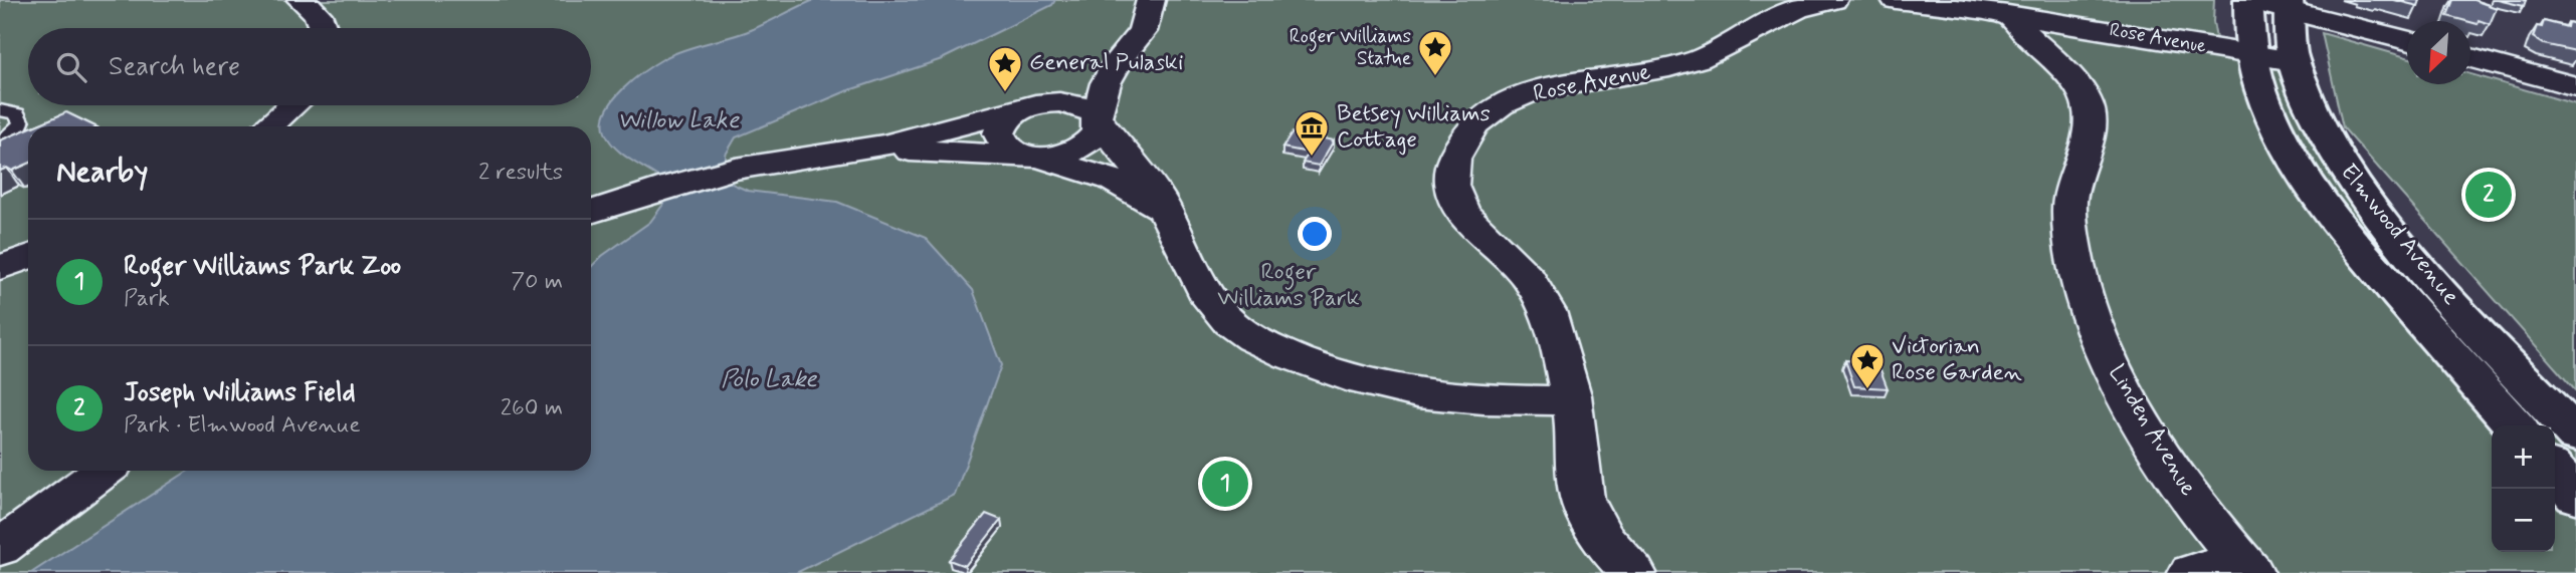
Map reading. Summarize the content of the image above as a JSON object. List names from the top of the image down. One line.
{"streets":{"main road":["Elmwood Avenue"],"street":["Rose Avenue","Linden Avenue"]},"crossings":[["Rose Avenue","Elmwood Avenue"],["Rose Avenue","Linden Avenue"]],"water":["Willow Lake","Polo Lake"],"parks":["Roger Williams Park"],"places":{"place":["Roger Williams Statue","General Pulaski","Victorian Rose Garden"],"museum":["Betsey Williams Cottage"]},"north":"bottom left","page":{"search":"Search here","heading":["Nearby","2 results"],"pins":["2","1"],"list":[{"mark":"1","name":"Roger Williams Park Zoo","note":"Park","value":"70 m"},{"mark":"2","name":"Joseph Williams Field","note":"Park · Elmwood Avenue","value":"260 m"}],"map_buttons":["+","−"]}}
